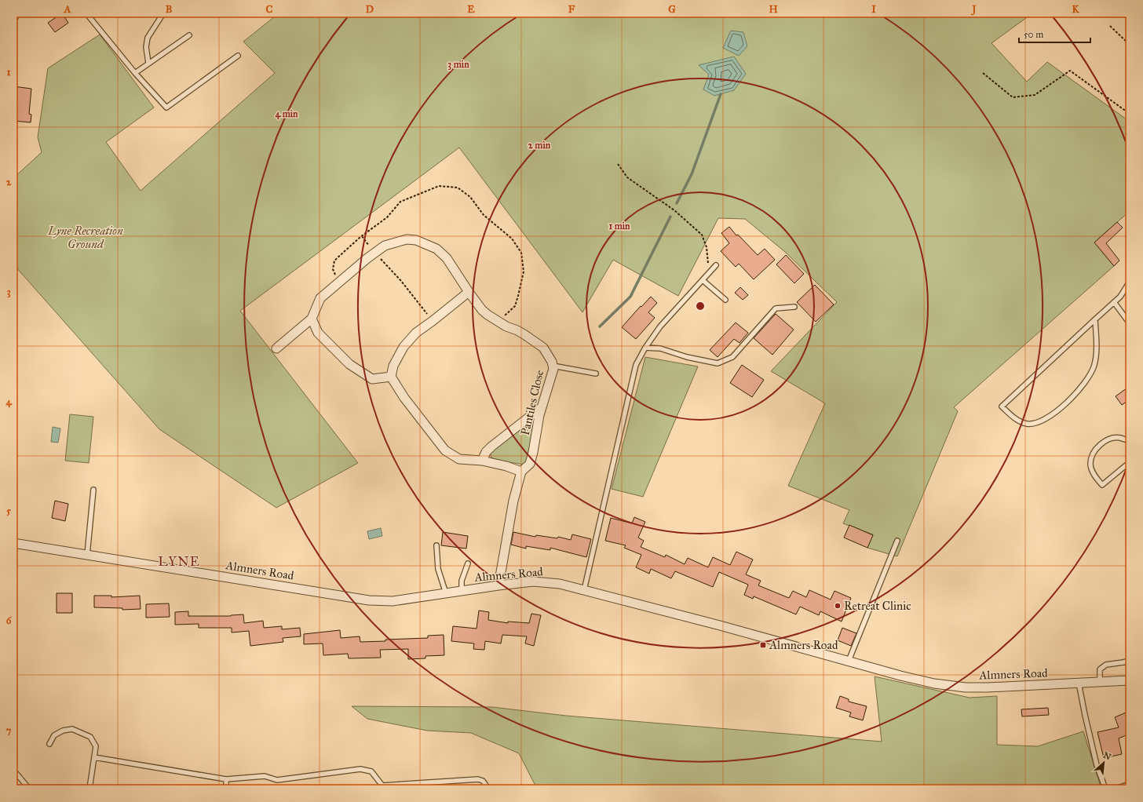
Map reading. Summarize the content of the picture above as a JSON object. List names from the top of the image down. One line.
{"streets":{"street":["Pantiles Close","Almners Road"]},"crossings":[["Pantiles Close","Almners Road"]],"districts":["LYNE"],"parks":["Lyne Recreation Ground"],"places":{"other":["Retreat Clinic"],"transit":["Almners Road"]},"scale_bar":"50 m","north":"top right","grid":{"columns":["A","B","C","D","E","F","G","H","I","J","K"],"rows":["1","2","3","4","5","6","7"]},"rings":["3 min","4 min","2 min","1 min"]}
